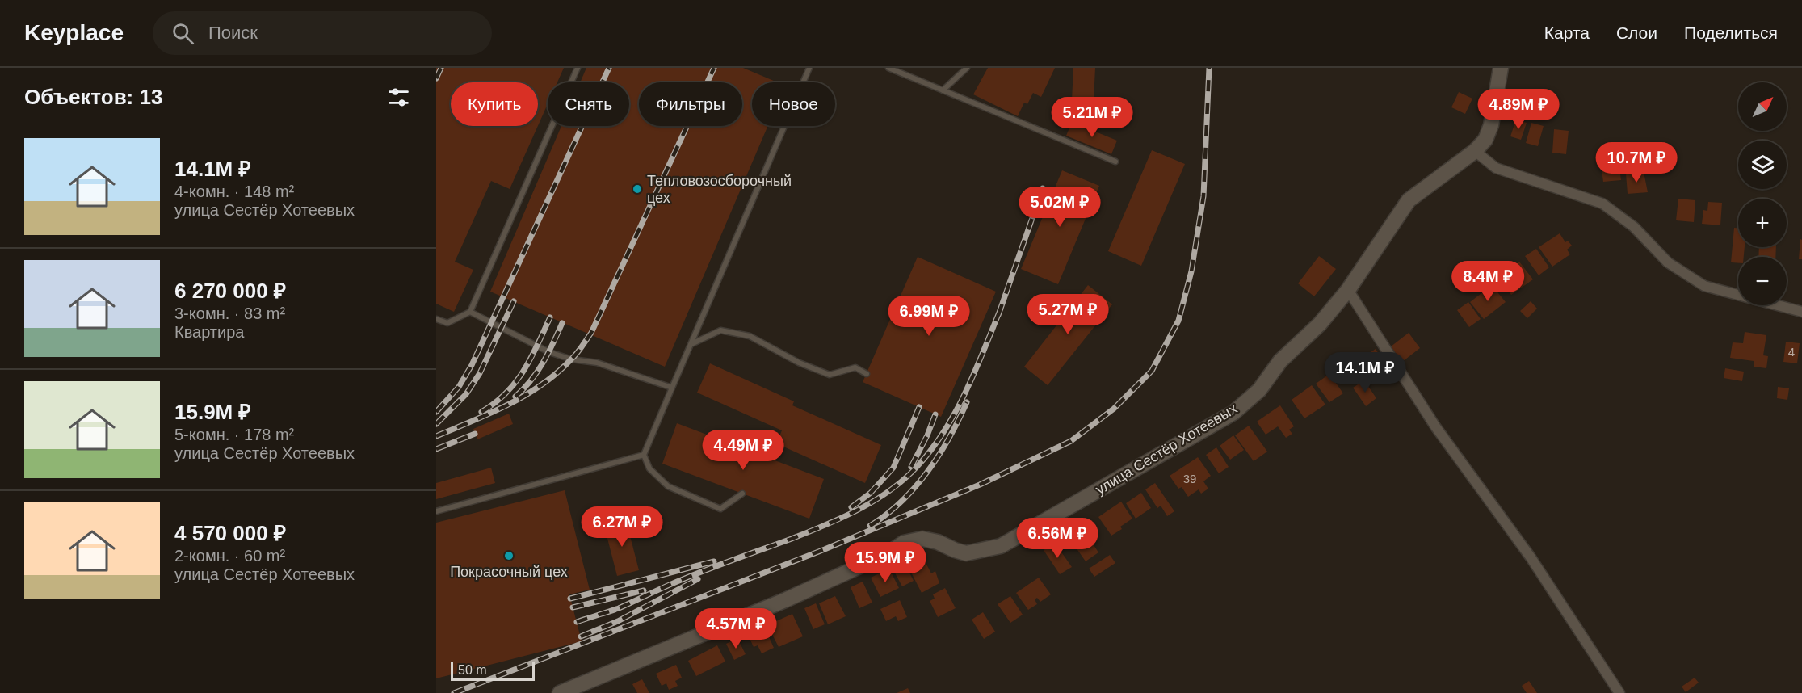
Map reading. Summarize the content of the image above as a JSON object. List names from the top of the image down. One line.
{"streets":{"street":["улица Сестёр Хотеевых"]},"places":["Тепловозосборочный цех","Покрасочный цех"],"house_numbers":["4","39"],"scale_bar":"50 m","north":"top right","page":{"header":"Keyplace","search":"Поиск","nav":["Карта","Слои","Поделиться"],"heading":"Объектов: 13","map_buttons":["+","−"],"chip":["Купить","Снять","Фильтры","Новое"],"price":["4.89M ₽","5.21M ₽","10.7M ₽","5.02M ₽","8.4M ₽","5.27M ₽","6.99M ₽","14.1M ₽","4.49M ₽","6.27M ₽","6.56M ₽","15.9M ₽","4.57M ₽"],"list":[{"name":"14.1M ₽","note":"4-комн. · 148 m² · улица Сестёр Хотеевых"},{"name":"6 270 000 ₽","note":"3-комн. · 83 m² · Квартира"},{"name":"15.9M ₽","note":"5-комн. · 178 m² · улица Сестёр Хотеевых"},{"name":"4 570 000 ₽","note":"2-комн. · 60 m² · улица Сестёр Хотеевых"}],"scale":"50 m"}}
